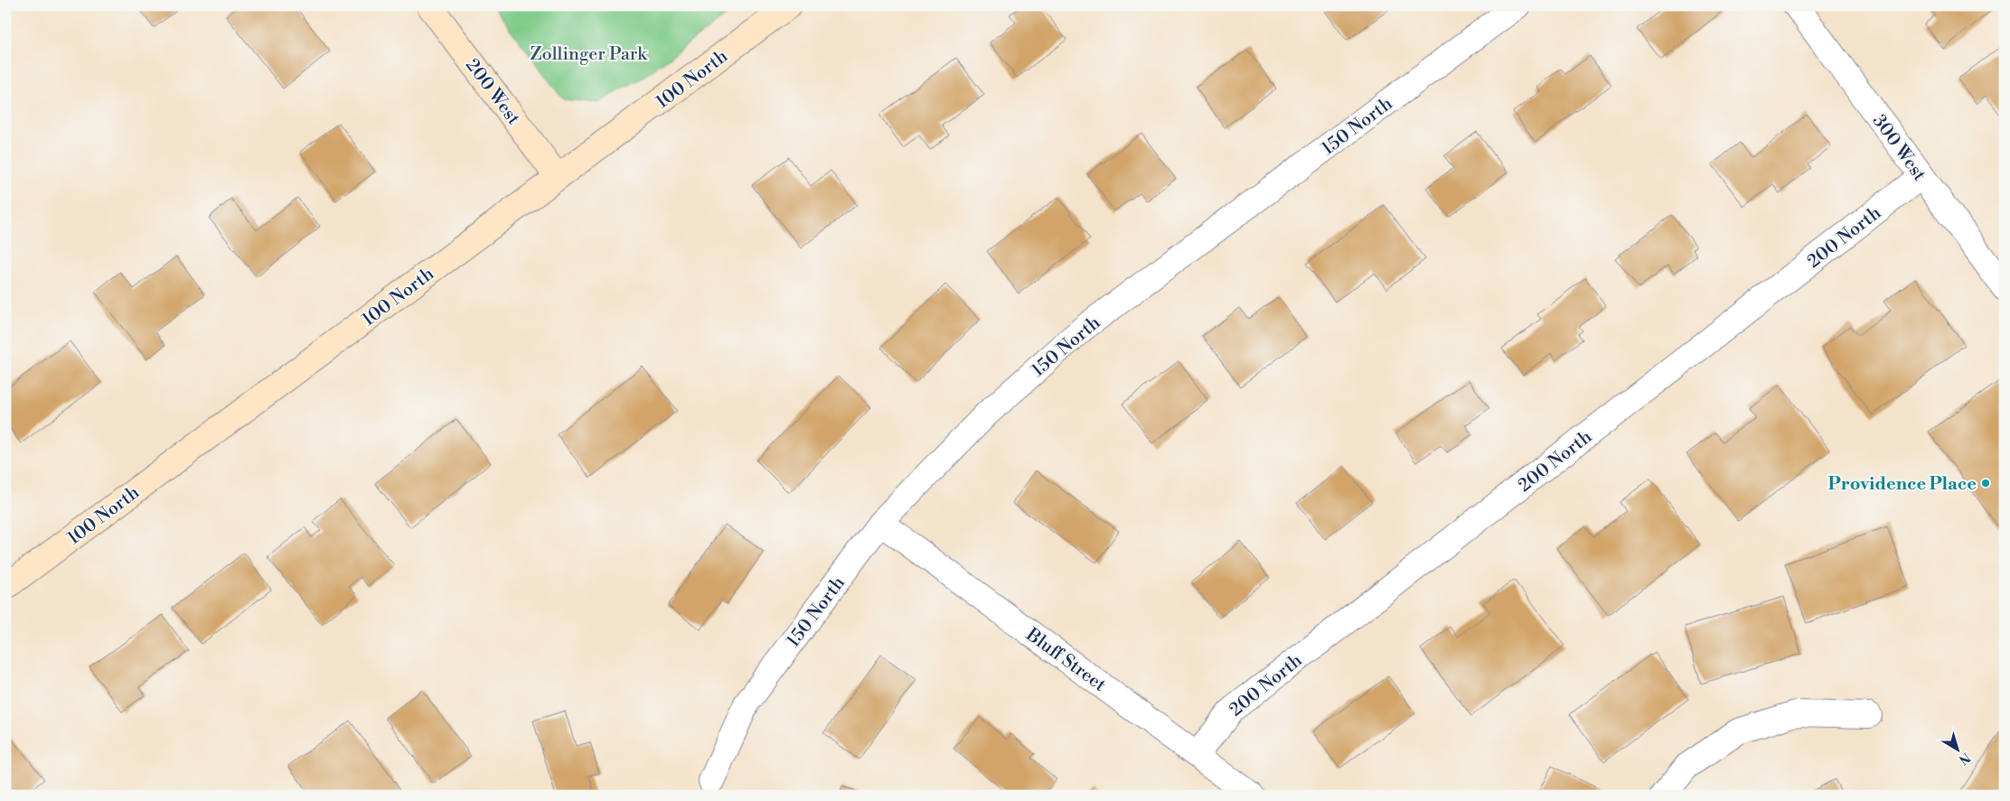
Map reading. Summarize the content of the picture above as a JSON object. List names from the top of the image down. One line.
{"streets":{"street":["100 North","200 West","150 North","300 West","200 North","Bluff Street"]},"crossings":[["100 North","200 West"],["150 North","Bluff Street"],["300 West","200 North"],["200 North","Bluff Street"]],"parks":["Zollinger Park"],"places":["Providence Place"],"north":"bottom right"}
